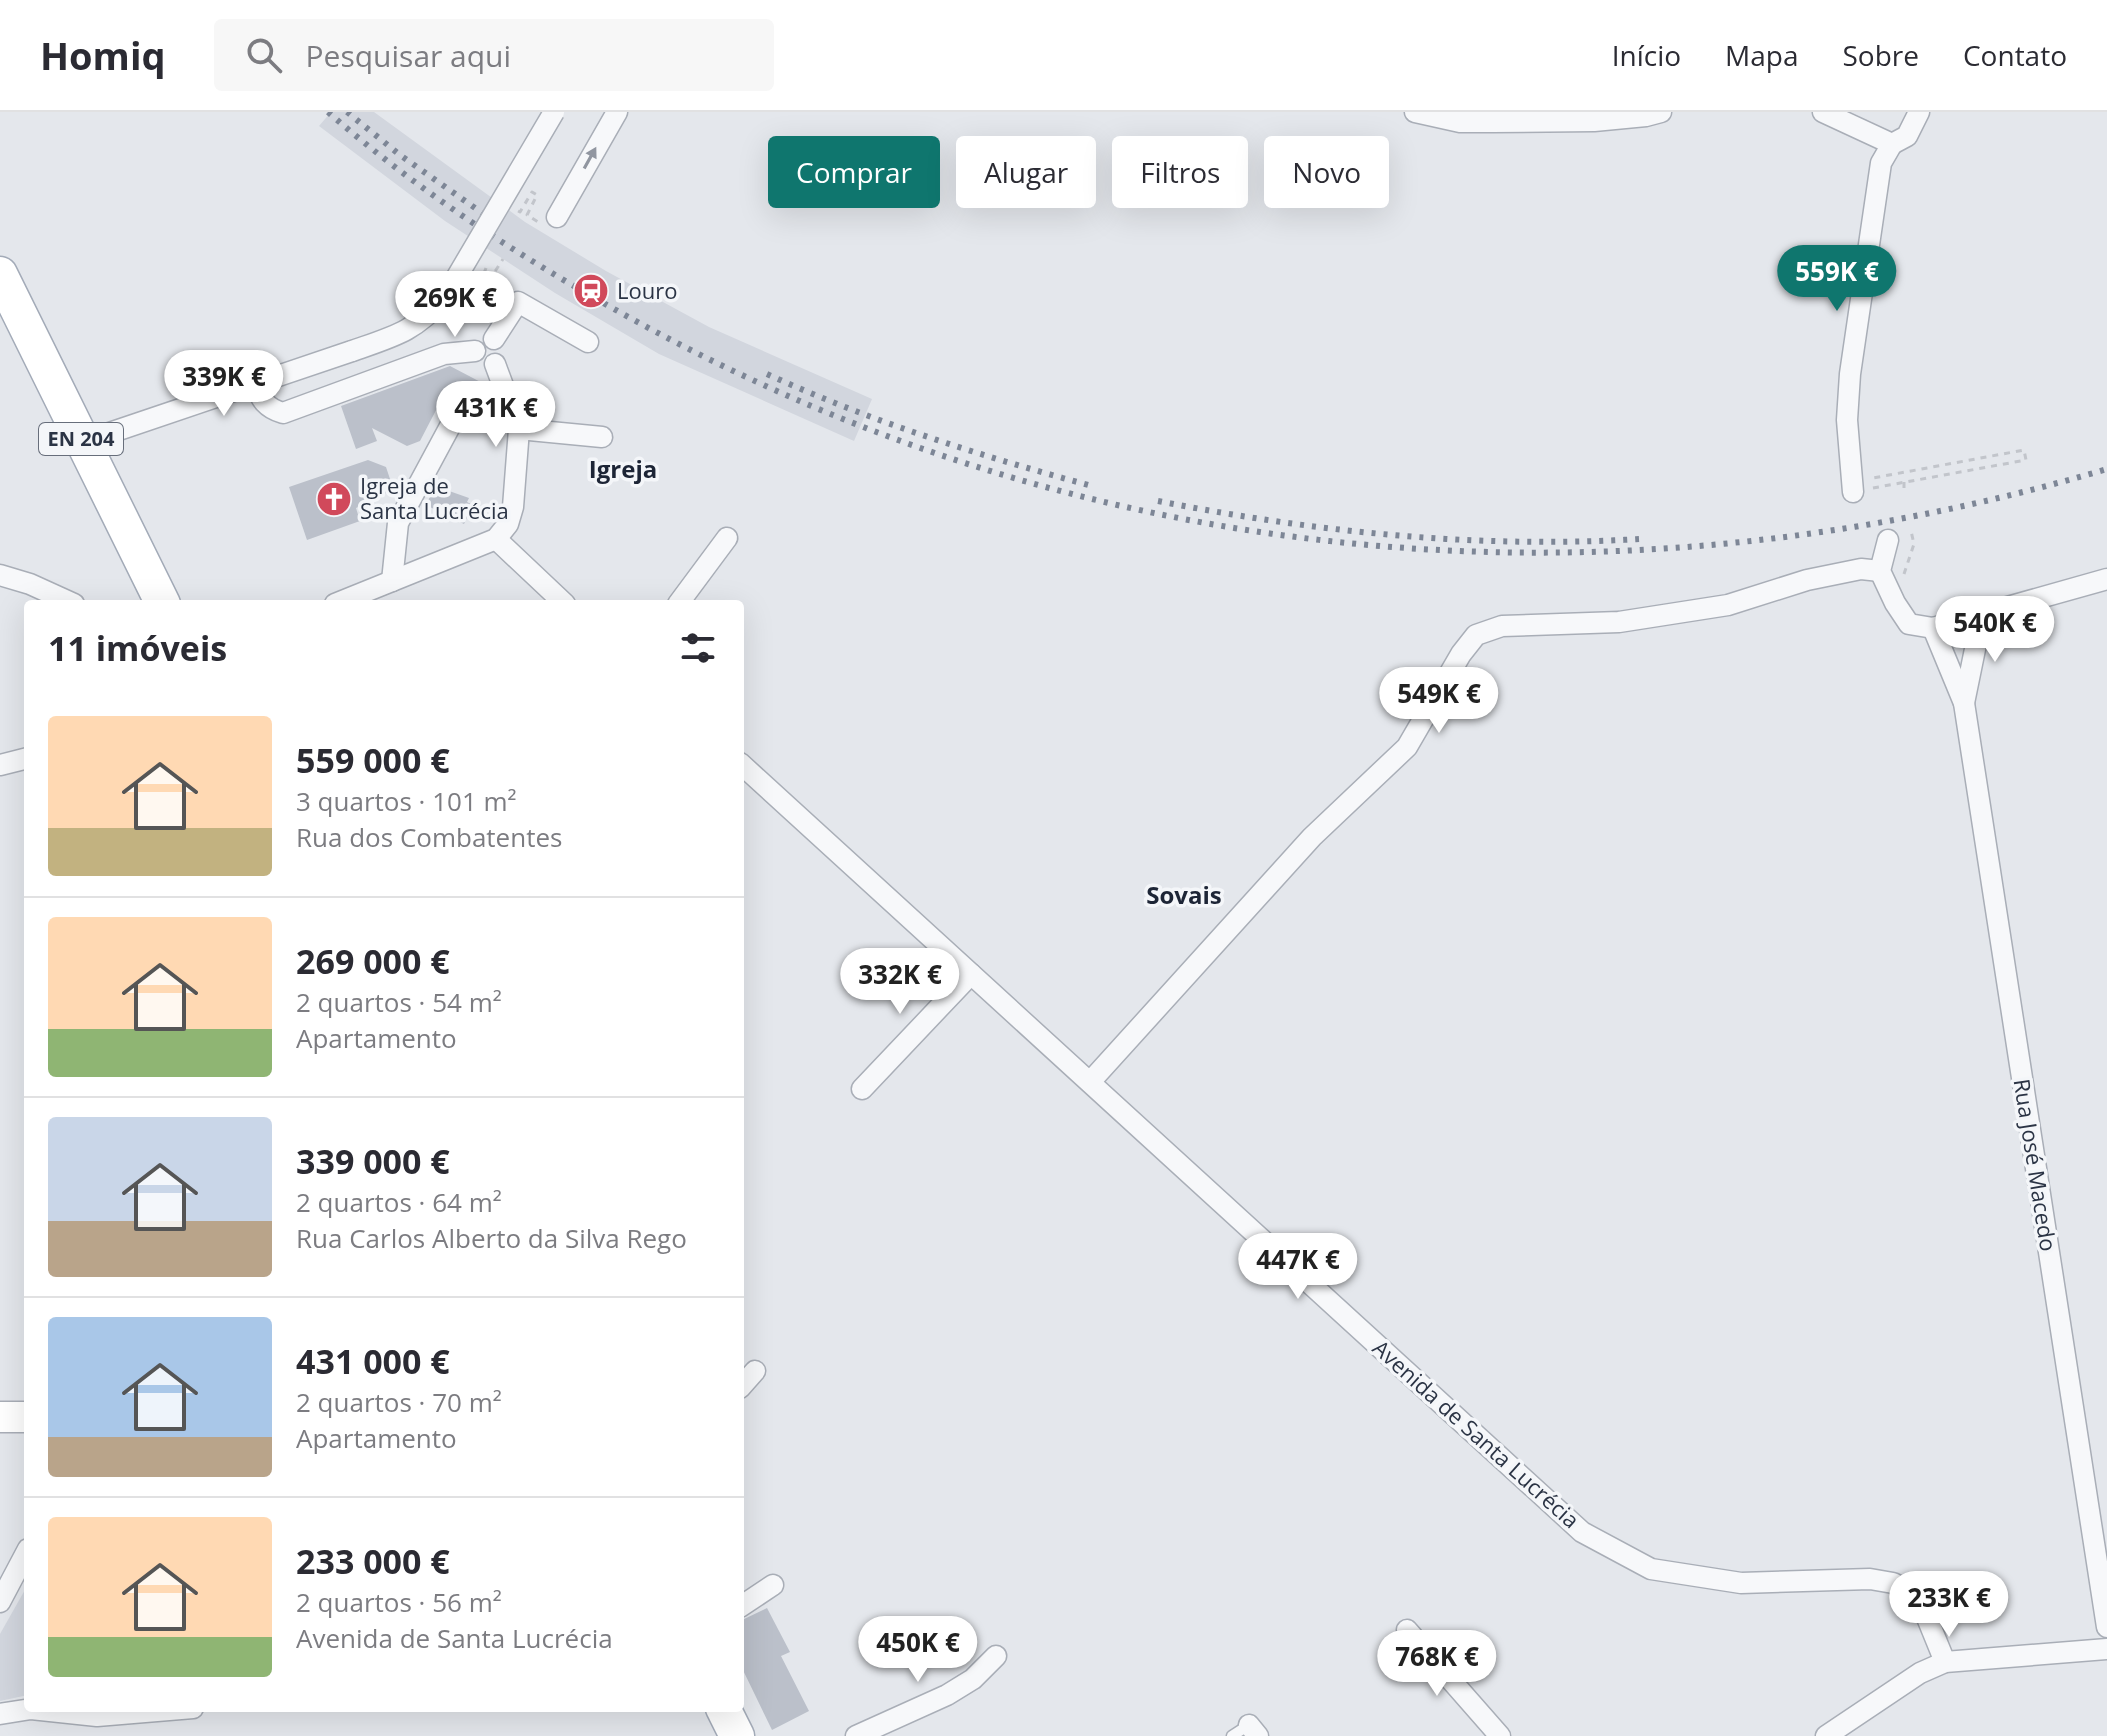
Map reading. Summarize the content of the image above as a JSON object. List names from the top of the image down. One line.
{"streets":{"main road":["EN 204"],"street":["Rua José Macedo","Avenida de Santa Lucrécia"]},"districts":["Igreja","Sovais"],"places":{"station":["Louro"],"church":["Igreja de Santa Lucrécia"]},"page":{"header":"Homiq","search":"Pesquisar aqui","nav":["Início","Mapa","Sobre","Contato"],"chip":["Comprar","Alugar","Filtros","Novo"],"price":["559K €","269K €","339K €","431K €","540K €","549K €","332K €","447K €","233K €","450K €","768K €"],"heading":"11 imóveis","list":[{"name":"559 000 €","note":"3 quartos · 101 m² · Rua dos Combatentes"},{"name":"269 000 €","note":"2 quartos · 54 m² · Apartamento"},{"name":"339 000 €","note":"2 quartos · 64 m² · Rua Carlos Alberto da Silva Rego"},{"name":"431 000 €","note":"2 quartos · 70 m² · Apartamento"},{"name":"233 000 €","note":"2 quartos · 56 m² · Avenida de Santa Lucrécia"}]}}
